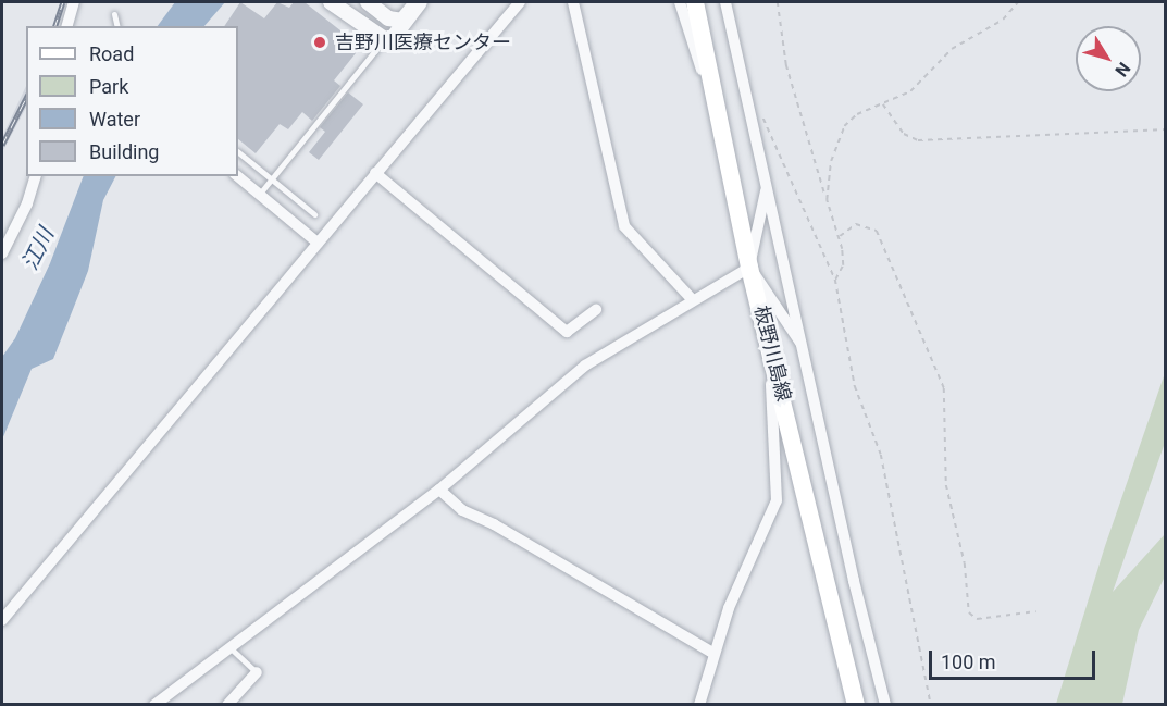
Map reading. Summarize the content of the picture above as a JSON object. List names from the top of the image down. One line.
{"streets":{"main road":["板野川島線"]},"water":["江川"],"places":["吉野川医療センター"],"legend":["Road","Park","Water","Building"],"scale_bar":"100 m","north":"bottom right"}
